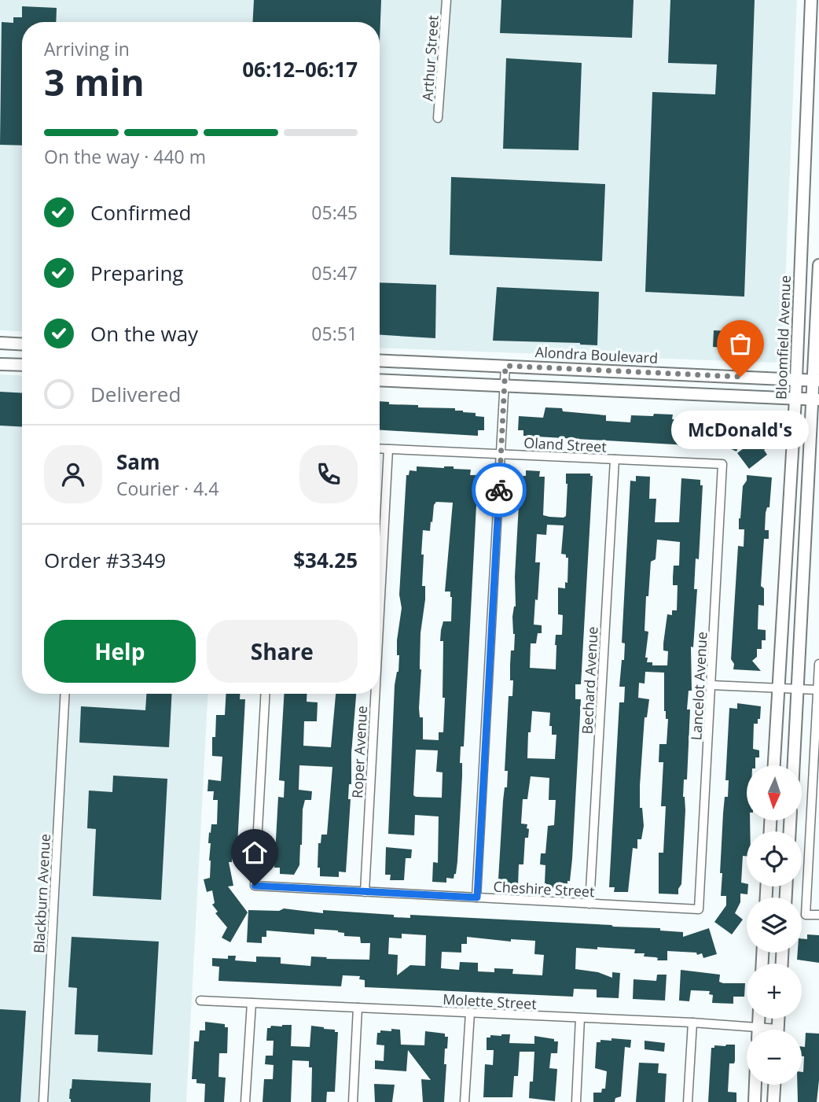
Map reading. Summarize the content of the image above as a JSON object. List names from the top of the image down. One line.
{"streets":{"main road":["Bloomfield Avenue","Alondra Boulevard"],"street":["Arthur Street","Oland Street","Bechard Avenue","Lancelot Avenue","Roper Avenue","Cheshire Street","Blackburn Avenue","Molette Street"]},"crossings":[["Bloomfield Avenue","Alondra Boulevard"],["Oland Street","Bechard Avenue"],["Oland Street","Lancelot Avenue"],["Oland Street","Roper Avenue"],["Bechard Avenue","Cheshire Street"],["Lancelot Avenue","Cheshire Street"],["Roper Avenue","Cheshire Street"]],"places":["McDonald's"],"north":"bottom","page":{"heading":["3 min","Arriving in","06:12–06:17"],"panel":["Sam","Courier · 4.4","Order #3349","$34.25"],"bar":"On the way · 440 m","list":[["Confirmed","05:45"],["Preparing","05:47"],["On the way","05:51"],"Delivered"],"bubble":"McDonald's","buttons":["Help","Share"],"map_buttons":["+","−"]}}
